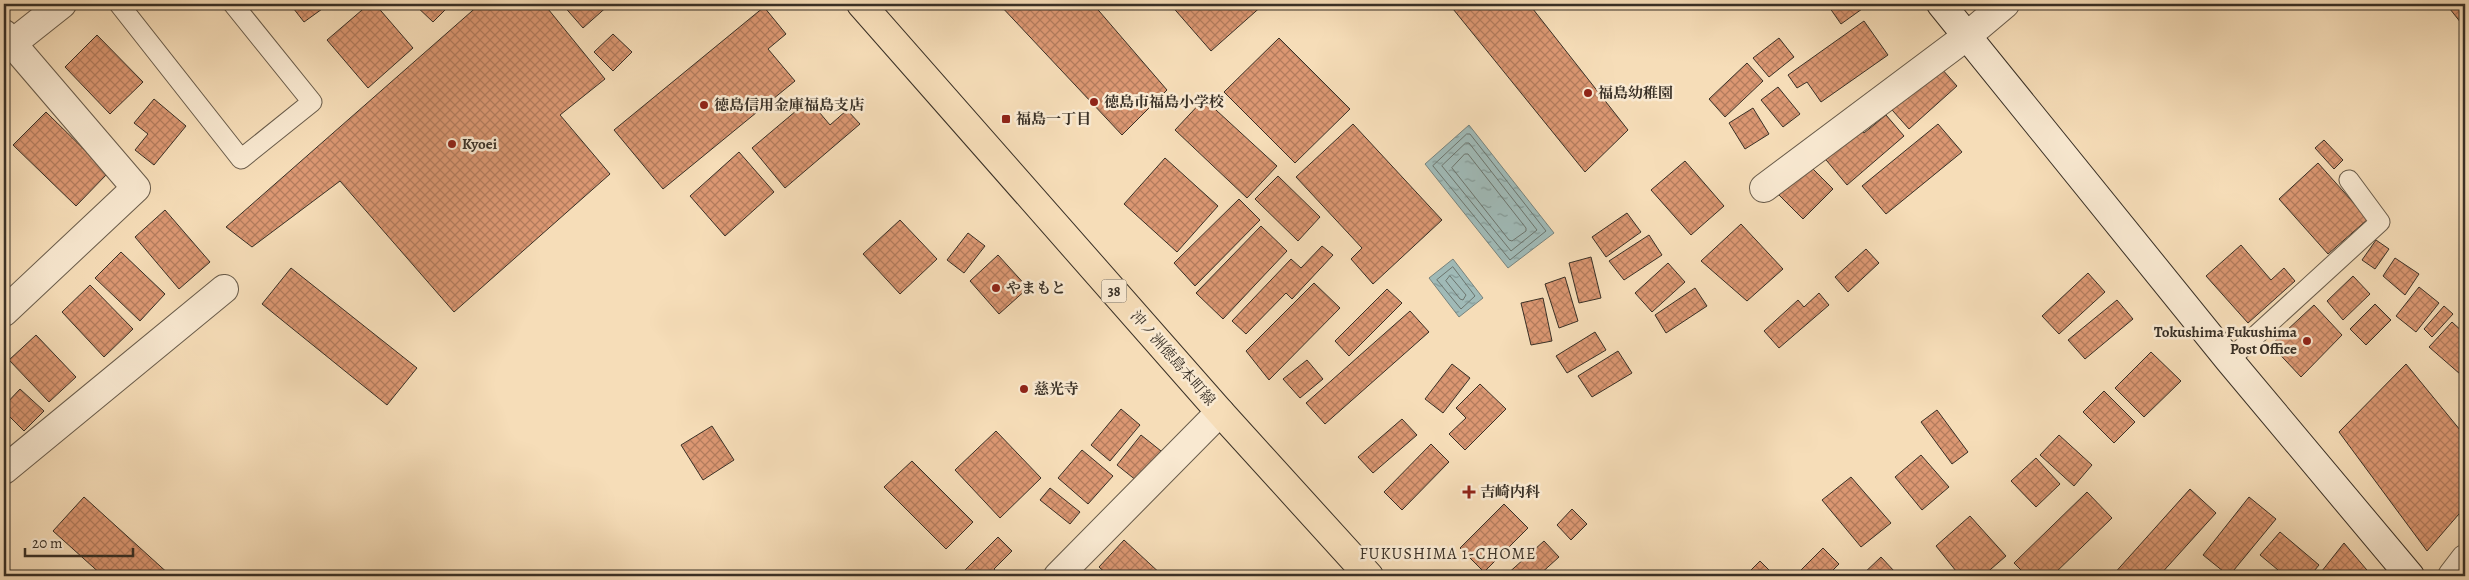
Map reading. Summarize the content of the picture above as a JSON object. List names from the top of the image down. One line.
{"streets":{"main road":["38","沖ノ洲徳島本町線"]},"districts":["FUKUSHIMA 1-CHOME"],"places":{"other":["福島幼稚園","徳島市福島小学校","徳島信用金庫福島支店","Kyoei","やまもと","Tokushima Fukushima Post Office","慈光寺"],"transit":["福島一丁目"],"health":["吉崎内科"]},"scale_bar":"20 m"}
